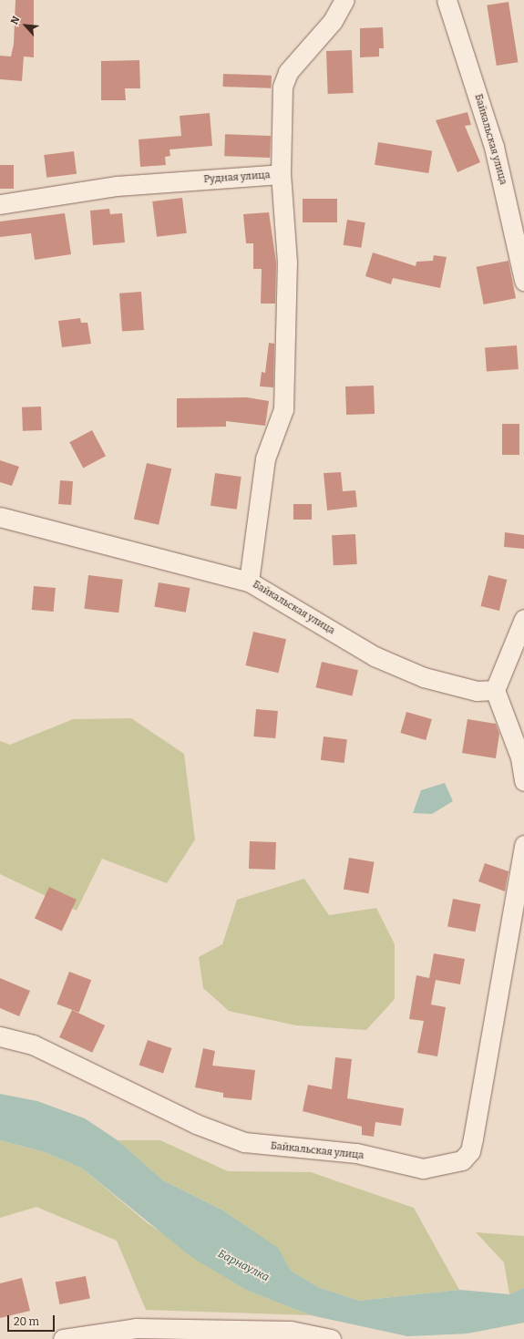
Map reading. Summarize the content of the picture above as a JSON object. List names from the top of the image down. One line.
{"streets":{"street":["Байкальская улица","Рудная улица"]},"water":["Барнаулка"],"scale_bar":"20 m","north":"top left"}
